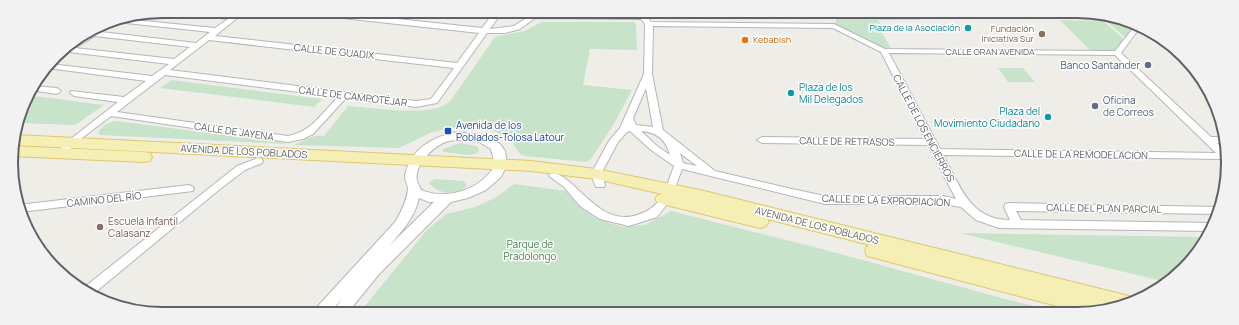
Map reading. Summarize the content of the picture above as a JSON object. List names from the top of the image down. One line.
{"streets":{"main road":["AVENIDA DE LOS POBLADOS"],"street":["CALLE DE GUADIX","CALLE GRAN AVENIDA","CALLE DE CAMPOTÉJAR","CALLE DE LOS ENCIERROS","CALLE DE JAYENA","CALLE DE RETRASOS","CALLE DE LA REMODELACIÓN","CAMINO DEL RÍO","CALLE DE LA EXPROPIACIÓN","CALLE DEL PLAN PARCIAL"]},"crossings":[["CALLE DE GUADIX","CALLE DE CAMPOTÉJAR"],["CALLE GRAN AVENIDA","CALLE DE LOS ENCIERROS"],["CALLE GRAN AVENIDA","CALLE DE LA EXPROPIACIÓN"],["CALLE DE CAMPOTÉJAR","CALLE DE JAYENA"],["CALLE DE LOS ENCIERROS","CALLE DE RETRASOS"],["CALLE DE LOS ENCIERROS","CALLE DE LA REMODELACIÓN"],["CALLE DE LOS ENCIERROS","CALLE DE LA EXPROPIACIÓN"],["CALLE DE LOS ENCIERROS","CALLE DEL PLAN PARCIAL"],["CALLE DE LA EXPROPIACIÓN","CALLE DEL PLAN PARCIAL"]],"parks":["Parque de Pradolongo"],"places":{"other":["Plaza de la Asociación","Fundación Iniciativa Sur","Kebabish","Banco Santander","Plaza de los Mil Delegados","Oficina de Correos","Plaza del Movimiento Ciudadano","Escuela Infantil Calasanz"],"transit":["Avenida de los Poblados-Tolosa Latour"]}}
